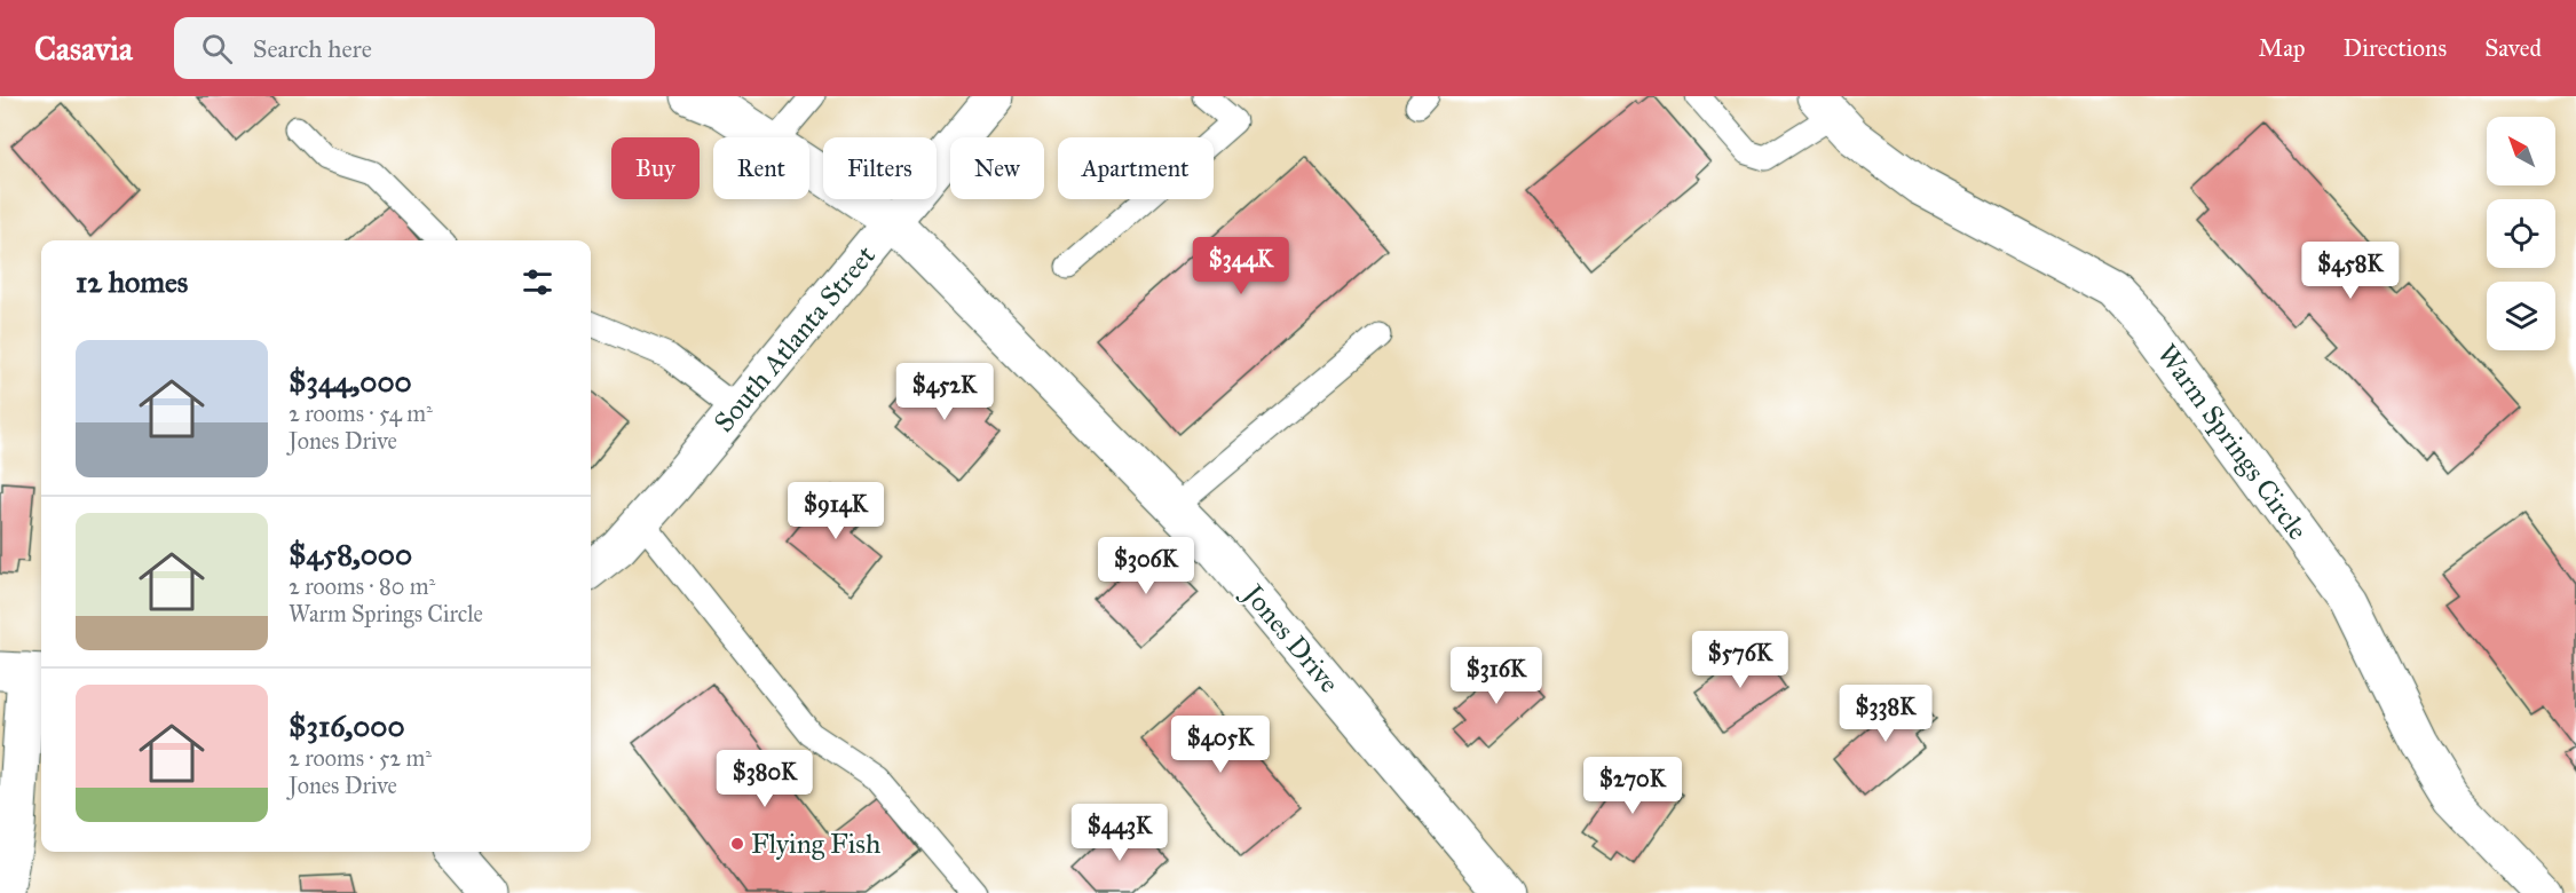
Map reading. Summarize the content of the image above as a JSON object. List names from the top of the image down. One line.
{"streets":{"street":["South Atlanta Street","Warm Springs Circle","Jones Drive"]},"crossings":[["South Atlanta Street","Jones Drive"]],"places":["Flying Fish"],"north":"top left","page":{"header":"Casavia","search":"Search here","nav":["Map","Directions","Saved"],"chip":["Buy","Rent","Filters","New","Apartment"],"price":["$344K","$458K","$452K","$914K","$306K","$576K","$316K","$338K","$405K","$380K","$270K","$443K"],"heading":"12 homes","list":[{"name":"$344,000","note":"2 rooms · 54 m² · Jones Drive"},{"name":"$458,000","note":"2 rooms · 80 m² · Warm Springs Circle"},{"name":"$316,000","note":"2 rooms · 52 m² · Jones Drive"}]}}
